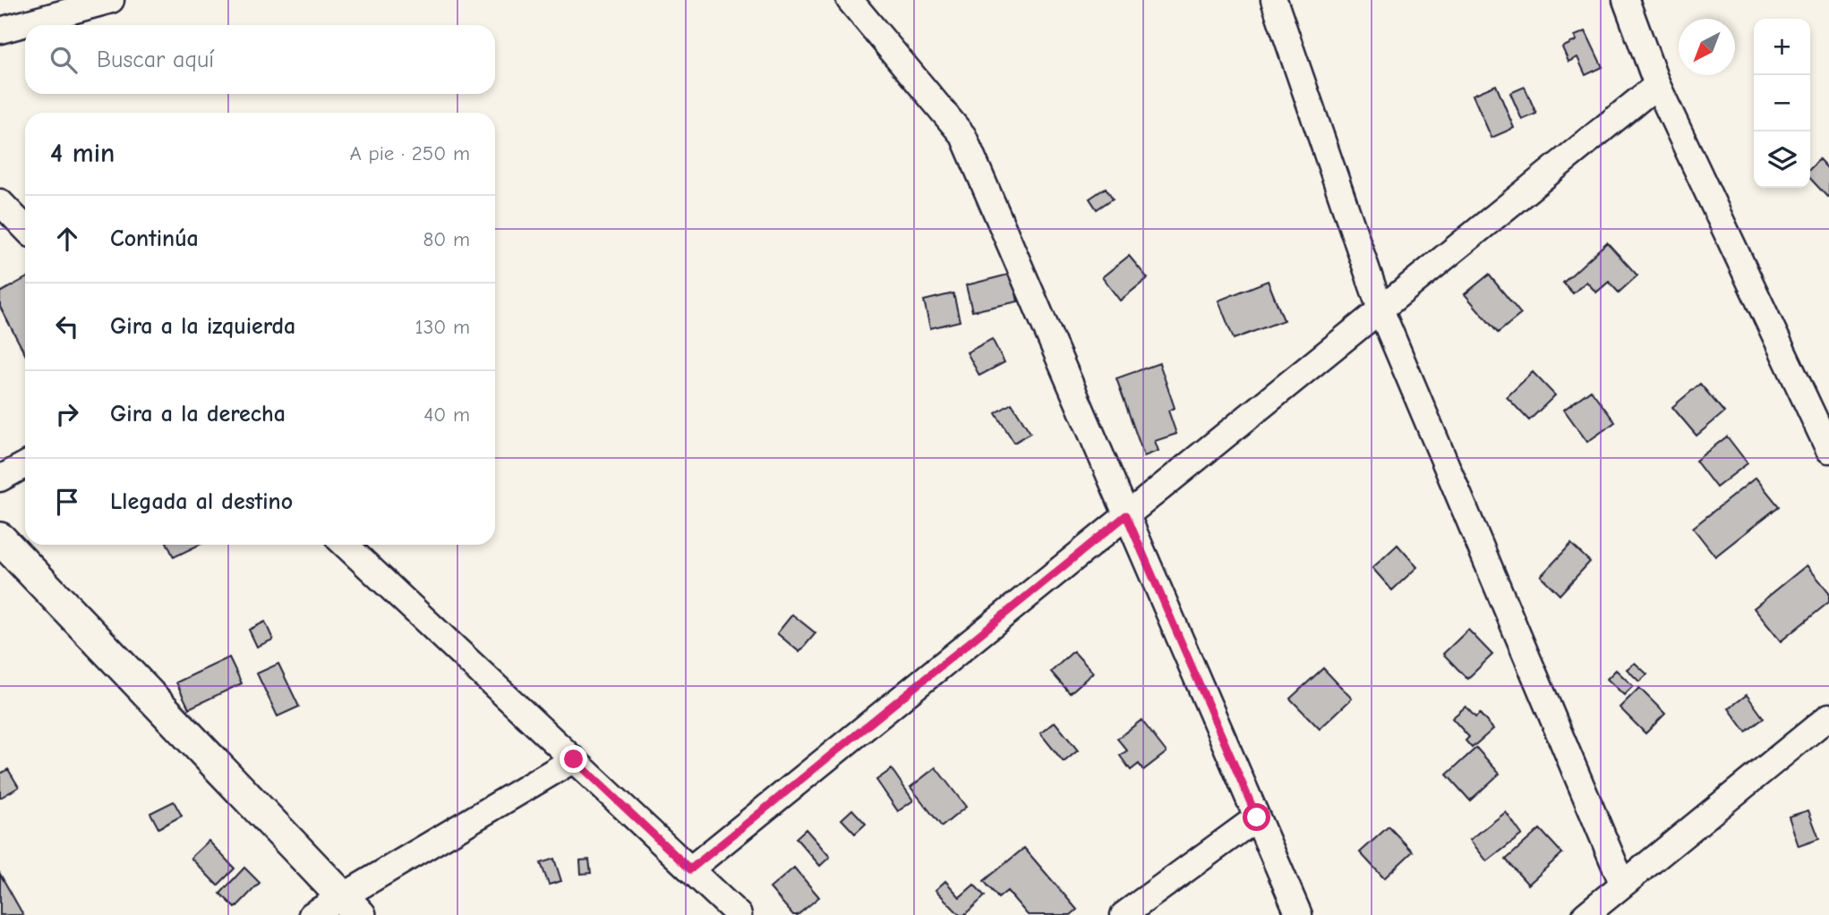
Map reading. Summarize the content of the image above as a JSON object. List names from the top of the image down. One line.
{"north":"bottom left","page":{"map_buttons":["+","−"],"search":"Buscar aquí","heading":["4 min","A pie · 250 m"],"list":[["Continúa","80 m"],["Gira a la izquierda","130 m"],["Gira a la derecha","40 m"],"Llegada al destino"]}}
